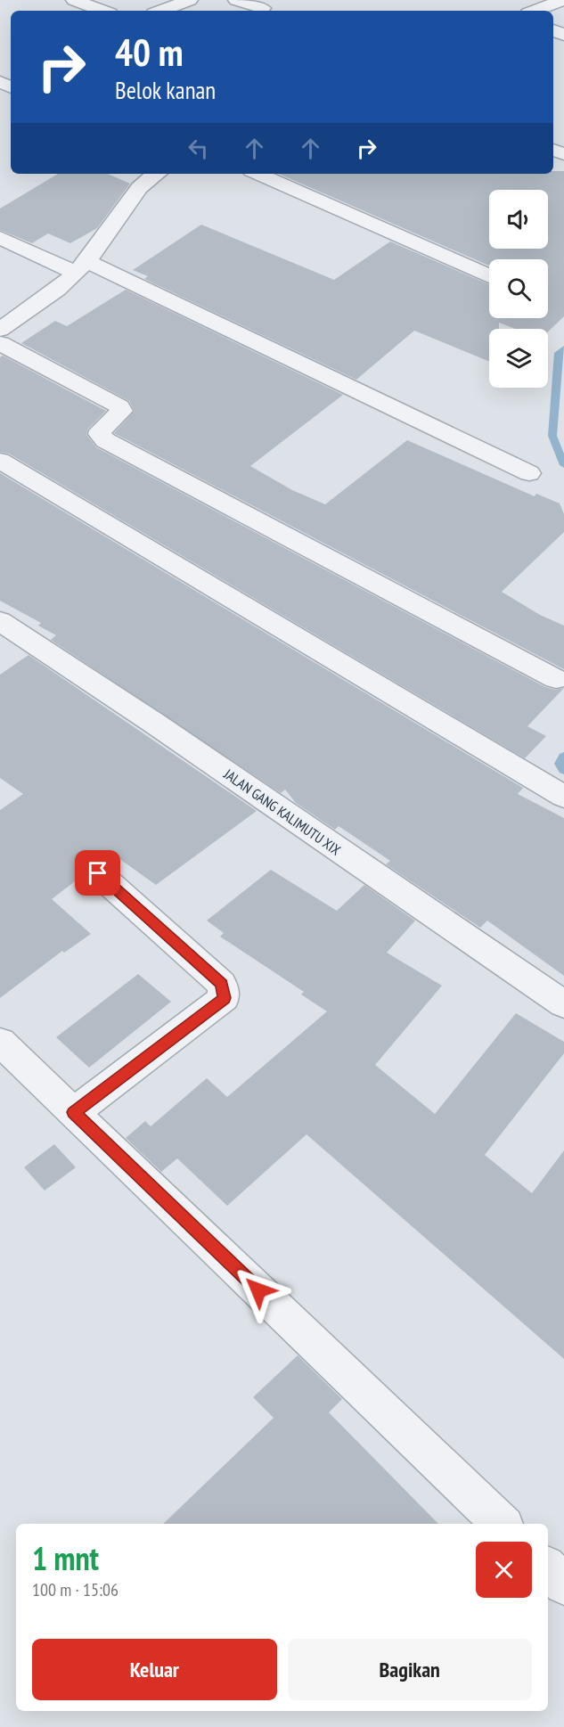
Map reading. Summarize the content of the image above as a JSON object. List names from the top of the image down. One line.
{"streets":{"street":["JALAN GANG KALIMUTU XIX"]},"page":{"turn":["40 m","Belok kanan"],"heading":["1 mnt","100 m · 15:06"],"buttons":["Keluar","Bagikan"]}}
